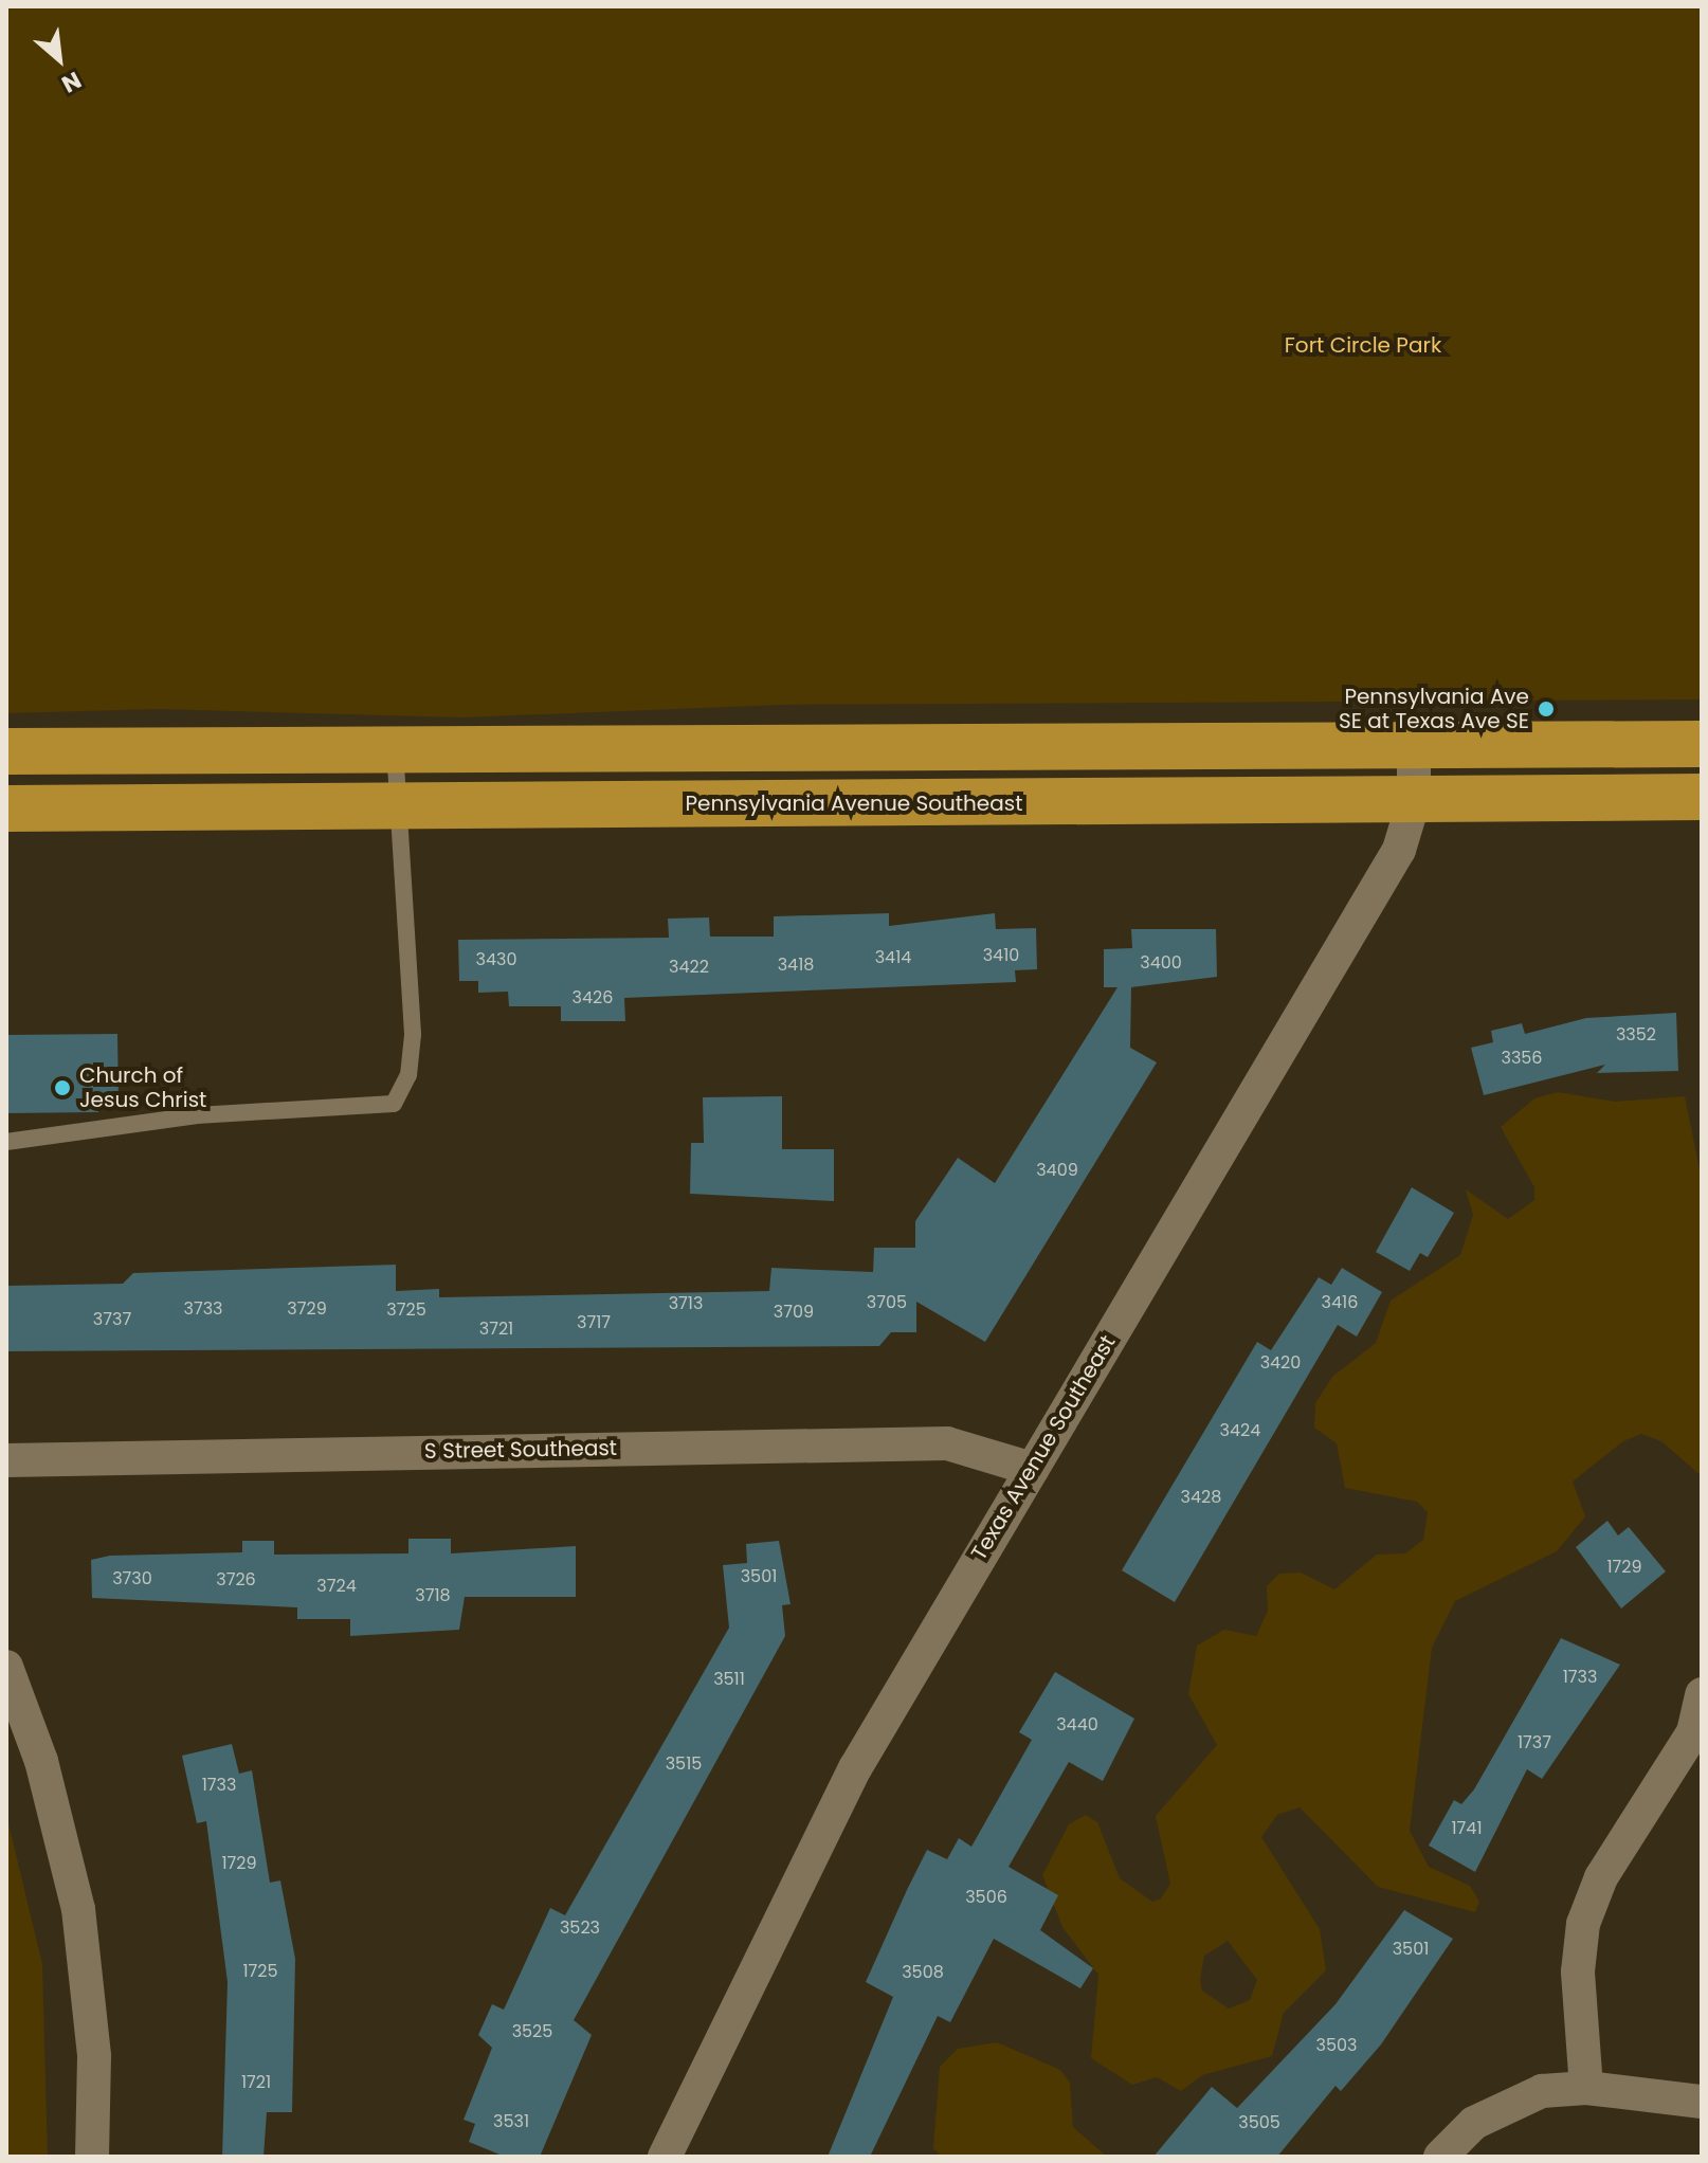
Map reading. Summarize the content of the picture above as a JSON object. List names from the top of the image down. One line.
{"streets":{"highway":["Pennsylvania Avenue Southeast"],"street":["Texas Avenue Southeast","S Street Southeast"]},"crossings":[["Pennsylvania Avenue Southeast","Texas Avenue Southeast"],["Texas Avenue Southeast","S Street Southeast"]],"parks":["Fort Circle Park"],"places":["Pennsylvania Ave SE at Texas Ave SE","Church of Jesus Christ"],"house_numbers":["3410","3414","3430","3400","3418","3422","3426","3352","3356","3409","3705","3416","3713","3733","3729","3725","3709","3737","3717","3721","3420","3424","3428","1729","3501","3730","3726","3724","3718","1733","3511","3440","1737","3515","1733","1741","1729","3506","3523","3501","1725","3508","3525","3503","1721","3531","3505"],"north":"bottom right"}
